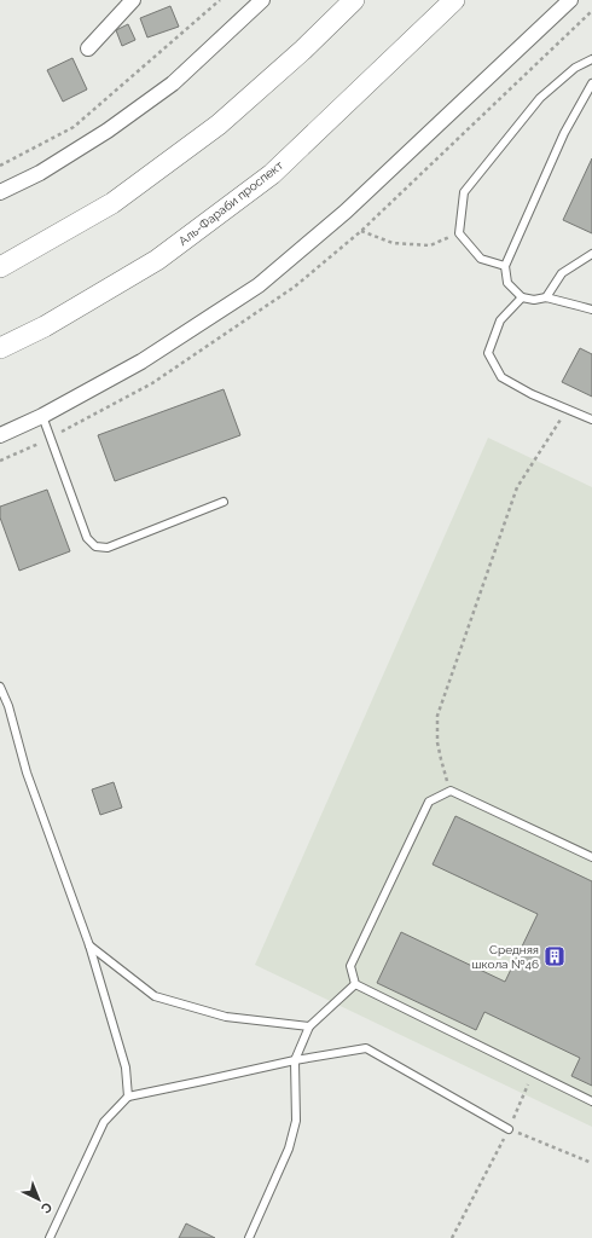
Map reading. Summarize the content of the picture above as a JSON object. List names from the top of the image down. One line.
{"streets":{"street":["Аль-Фараби проспект"]},"places":{"building":["Средняя школа №46"]},"north":"bottom right"}
